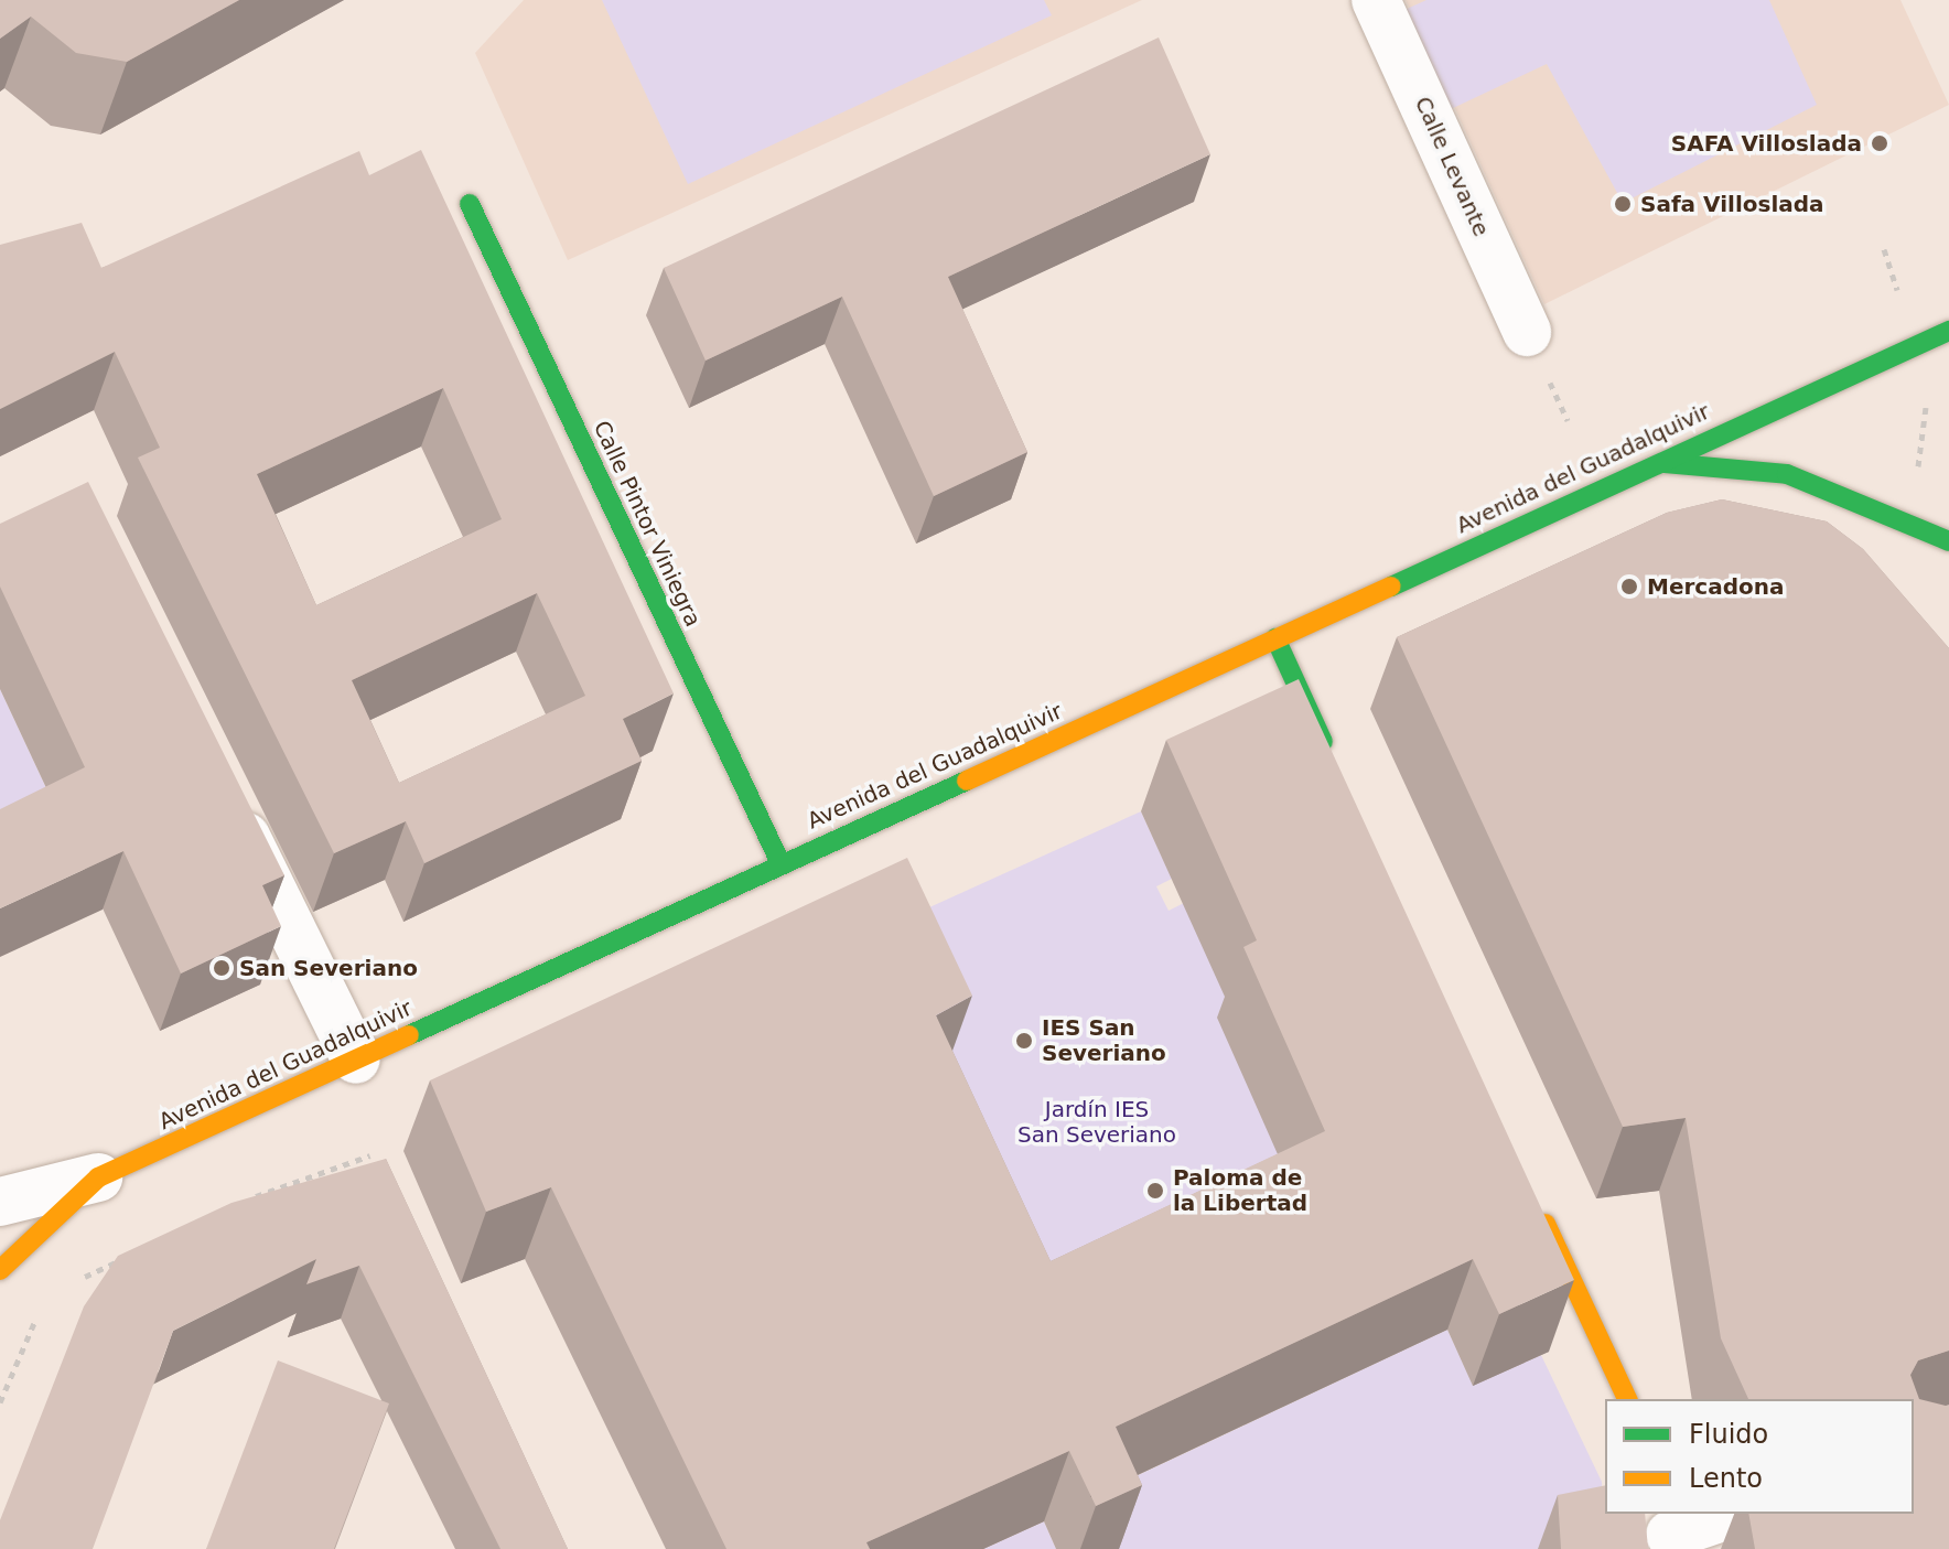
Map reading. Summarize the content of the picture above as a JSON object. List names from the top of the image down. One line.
{"streets":{"street":["Calle Levante","Avenida del Guadalquivir","Calle Pintor Viniegra"]},"crossings":[["Avenida del Guadalquivir","Calle Pintor Viniegra"]],"parks":["Jardín IES San Severiano"],"places":["SAFA Villoslada","Safa Villoslada","Mercadona","San Severiano","IES San Severiano","Paloma de la Libertad"],"legend":["Fluido","Lento"]}
